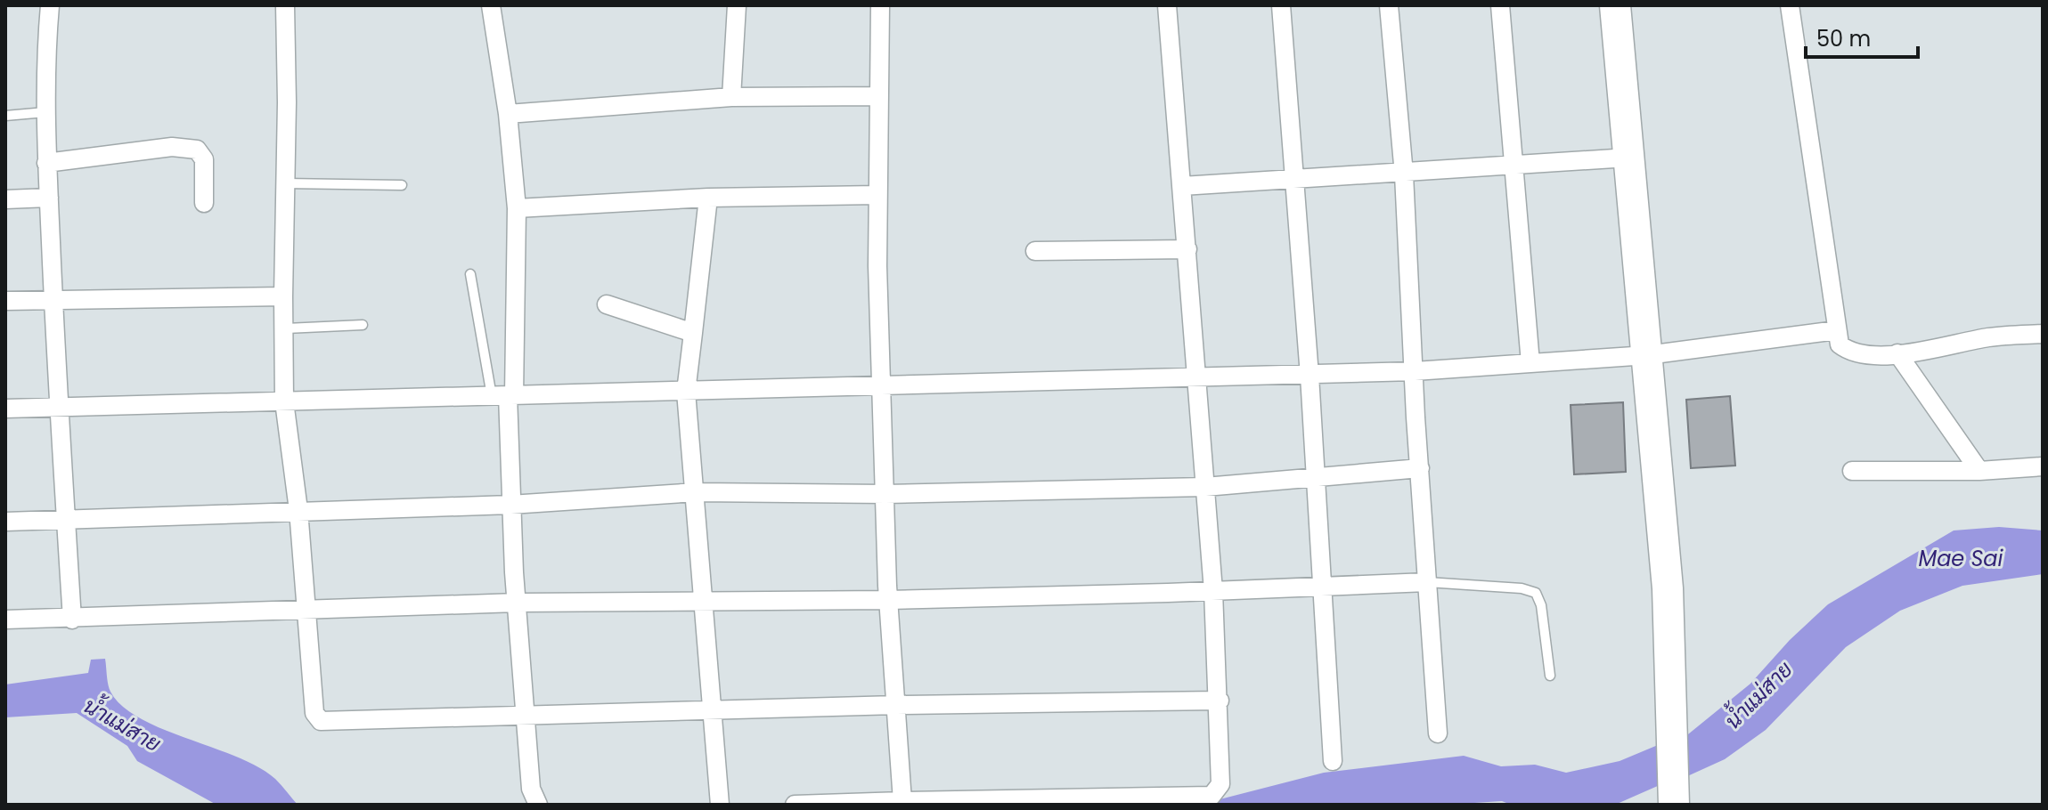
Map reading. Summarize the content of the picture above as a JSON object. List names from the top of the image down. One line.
{"water":["Mae Sai","น้ำแม่สาย"],"scale_bar":"50 m"}
